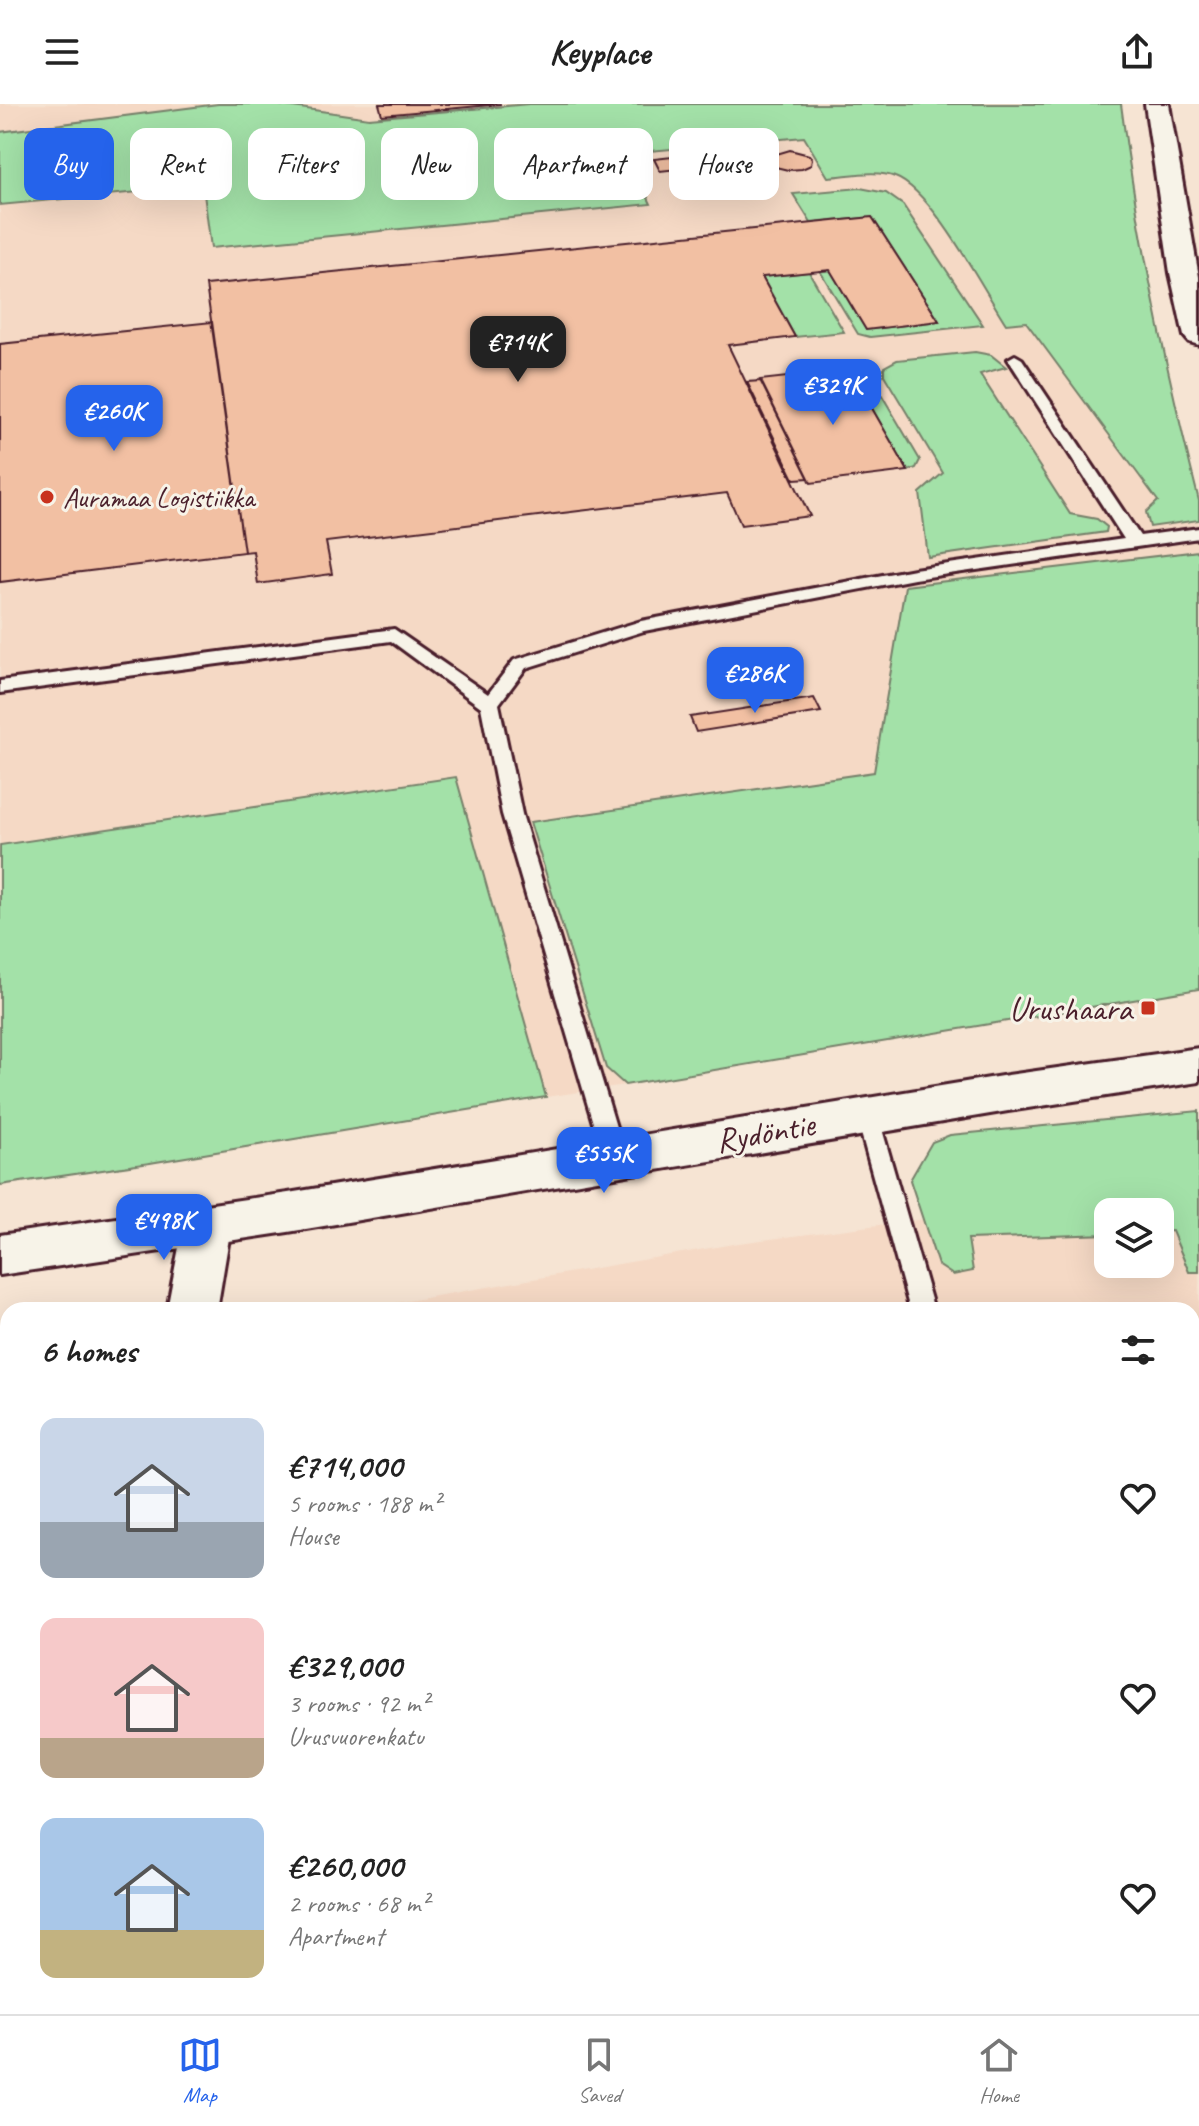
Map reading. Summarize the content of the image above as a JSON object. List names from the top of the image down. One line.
{"streets":{"street":["Rydöntie"]},"places":{"other":["Auramaa Logistiikka"],"transit":["Urushaara"]},"page":{"header":"Keyplace","chip":["Buy","Rent","Filters","New","Apartment","House"],"price":["€714K","€329K","€260K","€286K","€555K","€498K"],"heading":"6 homes","list":[{"name":"€714,000","note":"5 rooms · 188 m² · House"},{"name":"€329,000","note":"3 rooms · 92 m² · Urusvuorenkatu"},{"name":"€260,000","note":"2 rooms · 68 m² · Apartment"}],"tabs":["Map","Saved","Home"]}}
